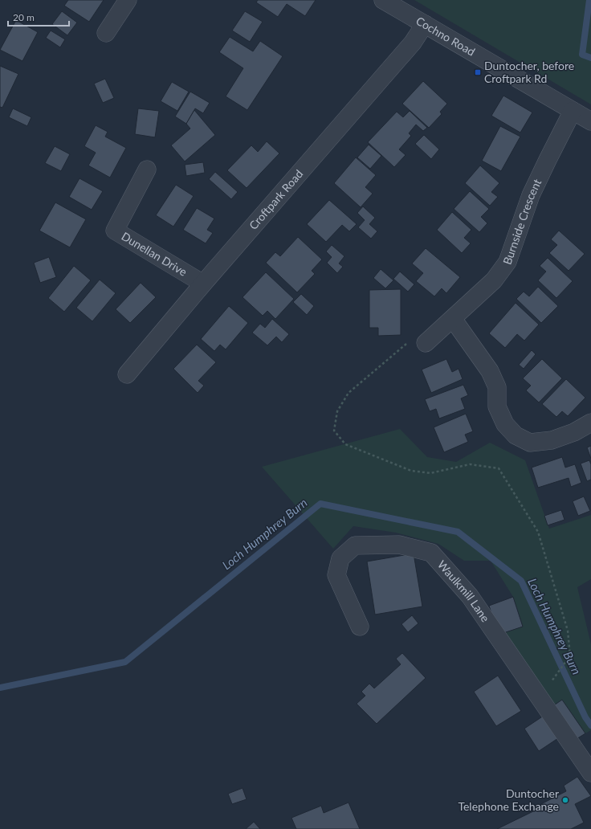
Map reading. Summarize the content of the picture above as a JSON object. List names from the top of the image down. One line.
{"streets":{"street":["Cochno Road","Croftpark Road","Burnside Crescent","Dunellan Drive","Waulkmill Lane"]},"crossings":[["Cochno Road","Croftpark Road"],["Cochno Road","Burnside Crescent"],["Croftpark Road","Dunellan Drive"]],"water":["Loch Humphrey Burn"],"places":{"transit":["Duntocher, before Croftpark Rd"],"other":["Duntocher Telephone Exchange"]},"scale_bar":"20 m"}
